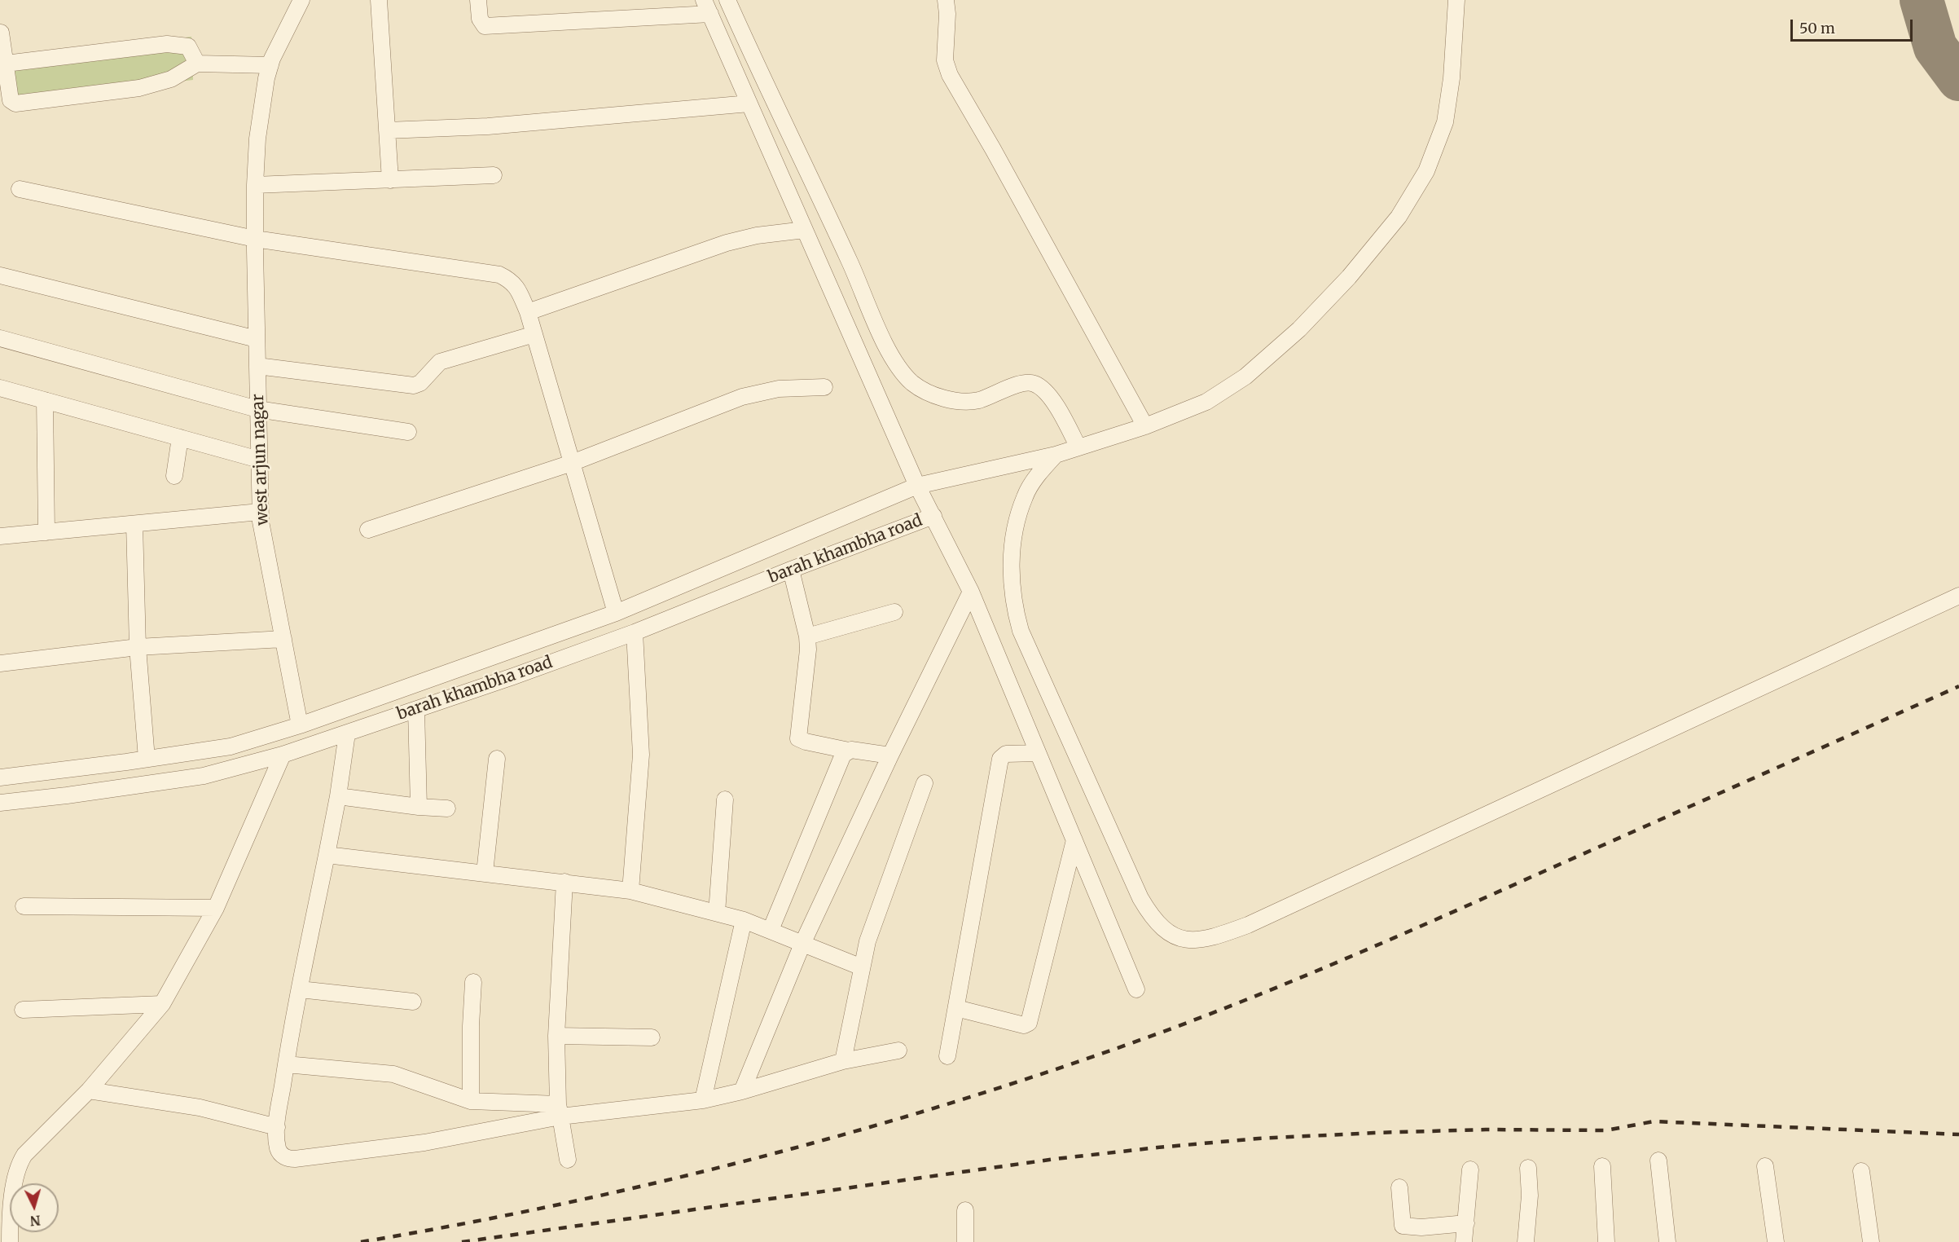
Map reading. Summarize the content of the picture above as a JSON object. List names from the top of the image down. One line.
{"streets":{"street":["west arjun nagar","barah khambha road"]},"crossings":[["west arjun nagar","barah khambha road"]],"scale_bar":"50 m","north":"bottom"}
